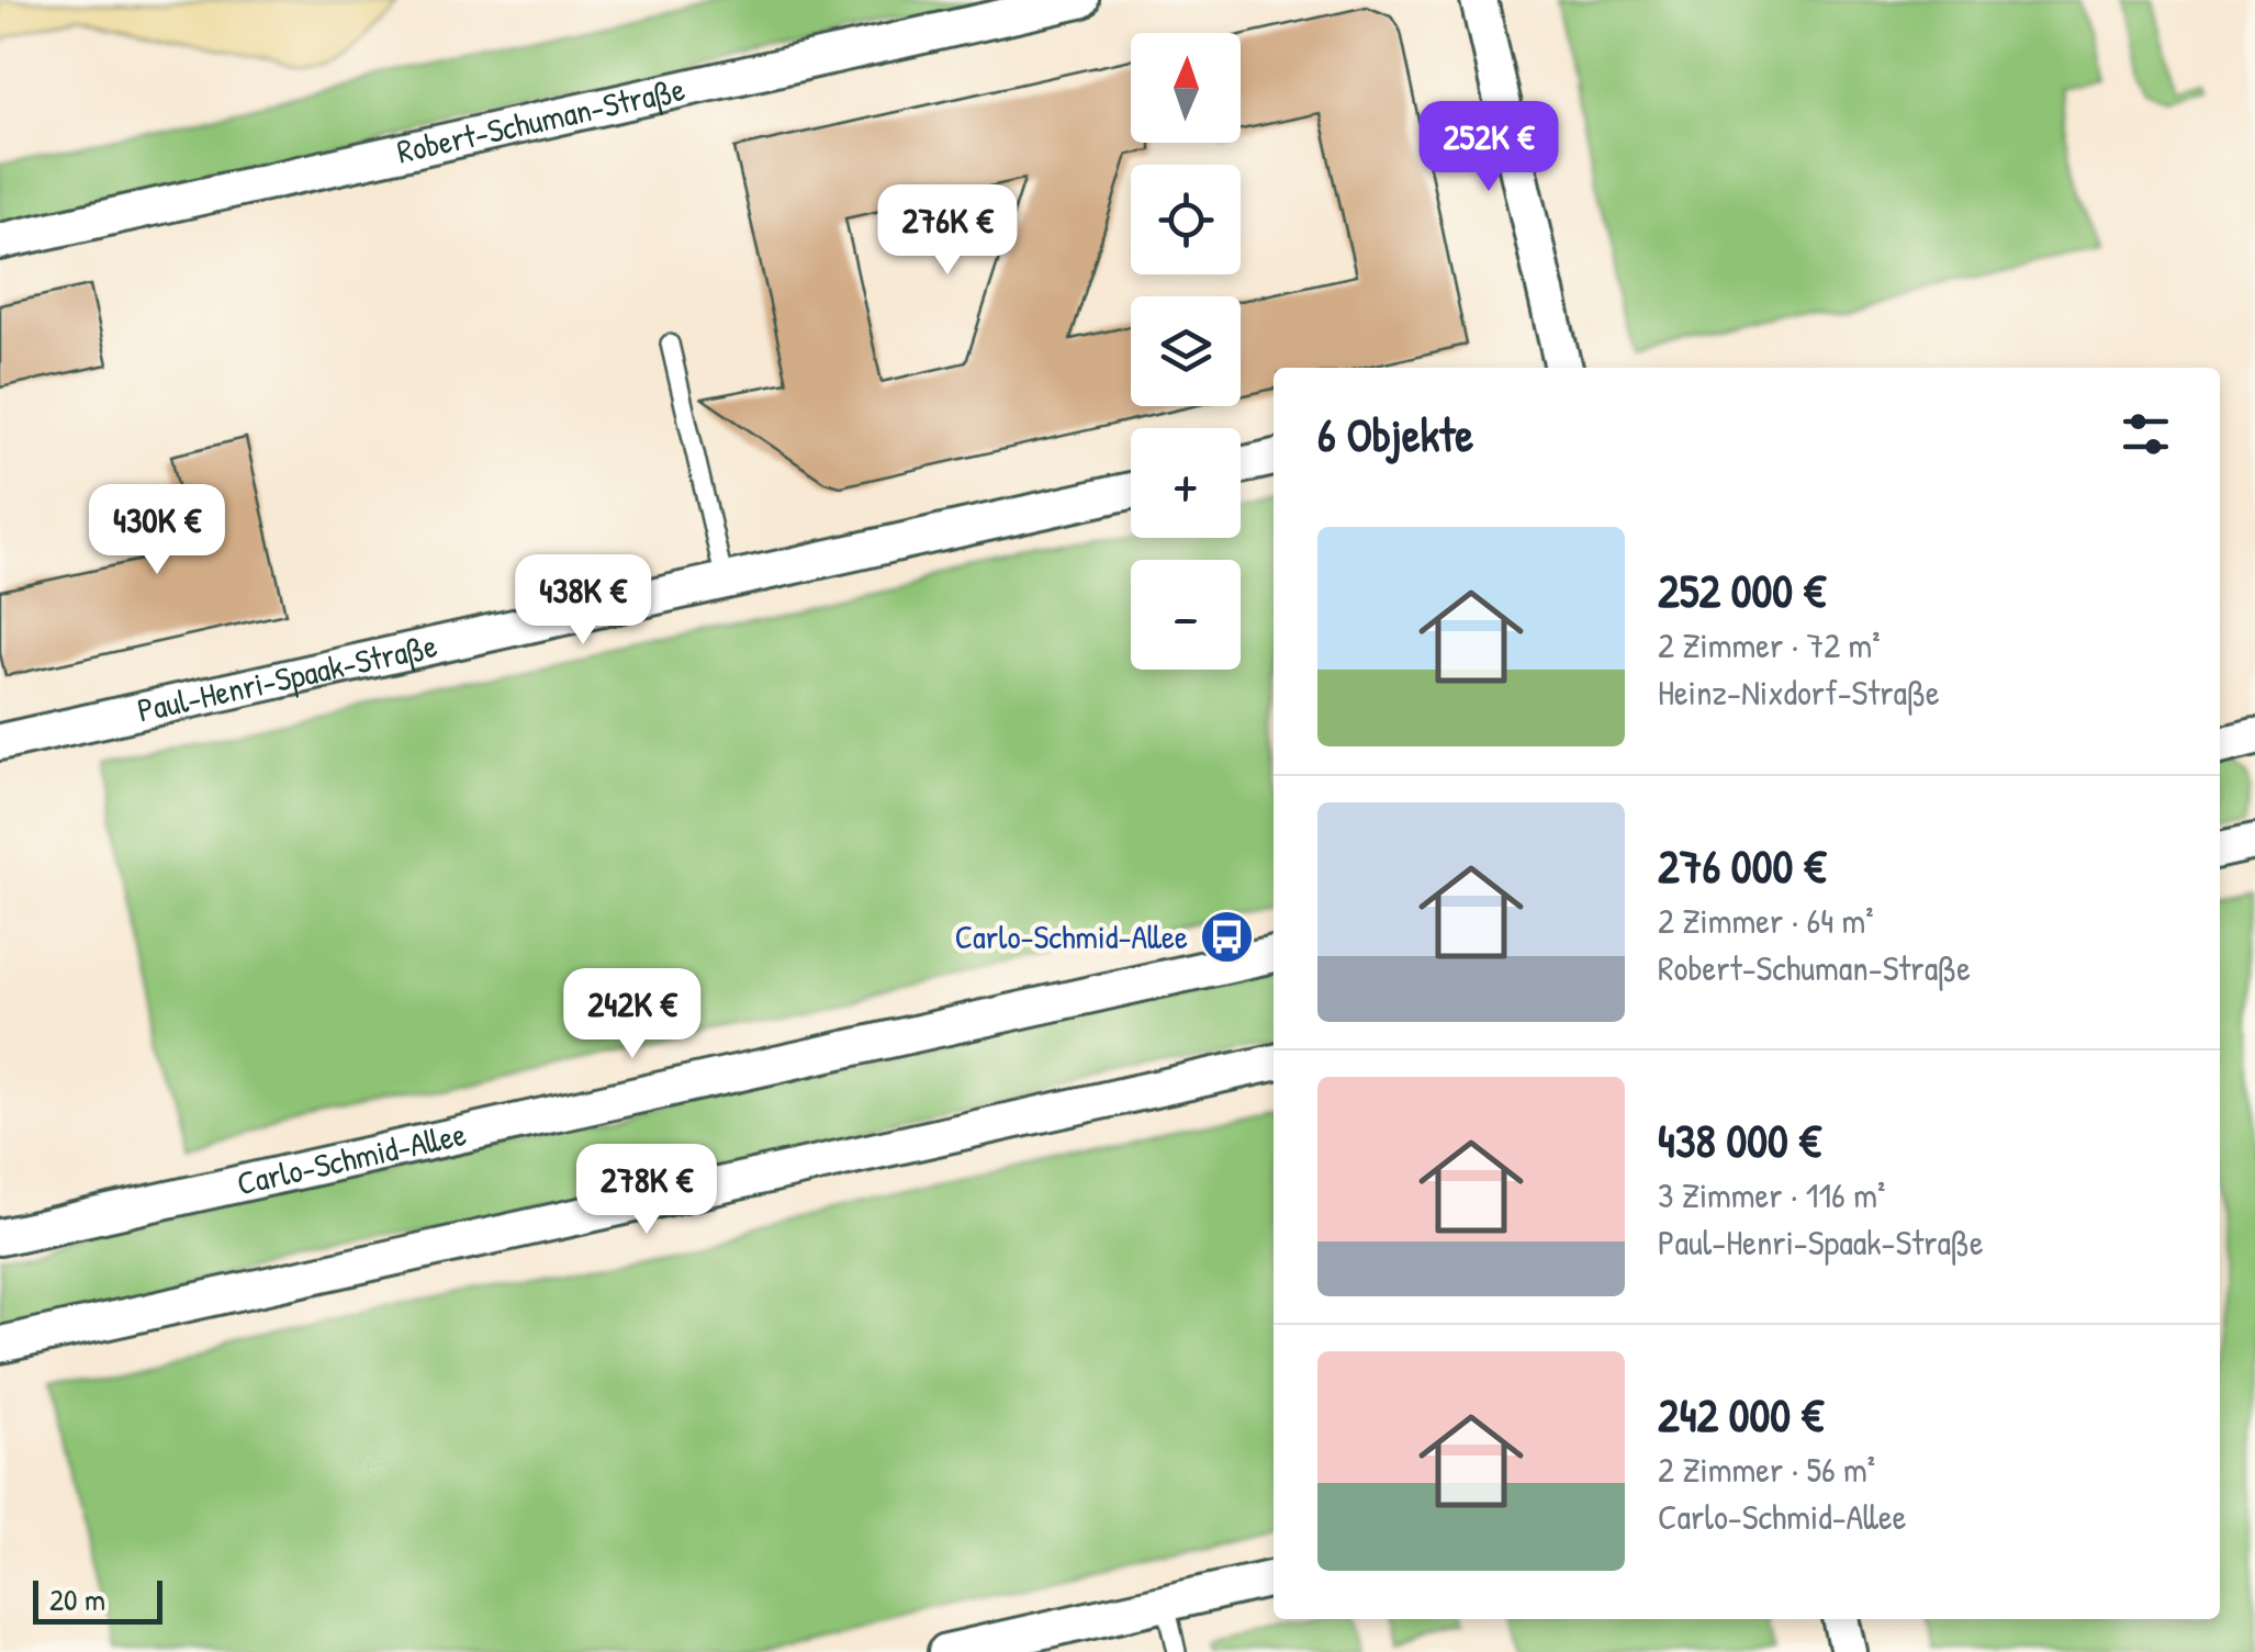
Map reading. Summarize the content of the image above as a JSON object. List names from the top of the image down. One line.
{"streets":{"street":["Robert-Schuman-Straße","Paul-Henri-Spaak-Straße","Carlo-Schmid-Allee"]},"places":{"bus stop":["Carlo-Schmid-Allee"]},"scale_bar":"20 m","north":"top","page":{"map_buttons":["+","−"],"price":["252K €","276K €","430K €","438K €","242K €","278K €"],"heading":"6 Objekte","list":[{"name":"252 000 €","note":"2 Zimmer · 72 m² · Heinz-Nixdorf-Straße"},{"name":"276 000 €","note":"2 Zimmer · 64 m² · Robert-Schuman-Straße"},{"name":"438 000 €","note":"3 Zimmer · 116 m² · Paul-Henri-Spaak-Straße"},{"name":"242 000 €","note":"2 Zimmer · 56 m² · Carlo-Schmid-Allee"}],"scale":"20 m"}}
